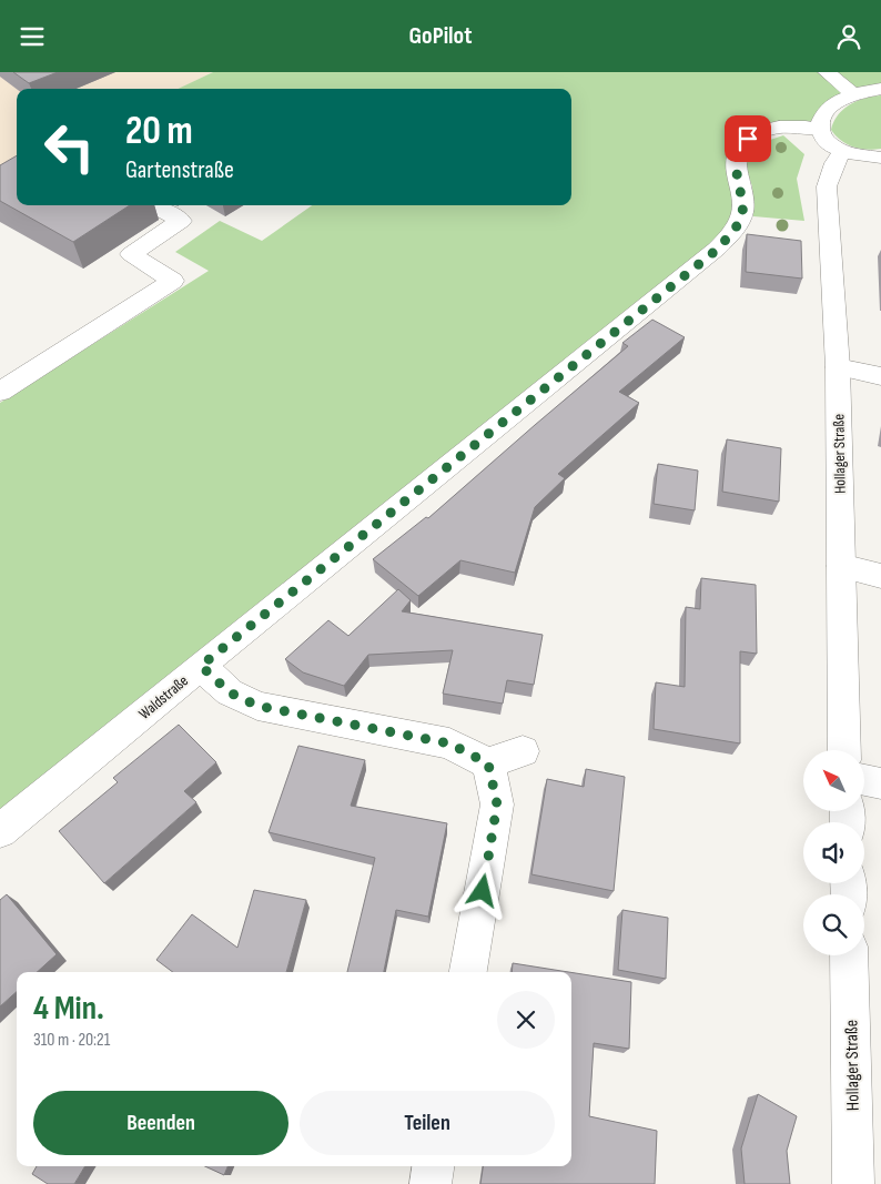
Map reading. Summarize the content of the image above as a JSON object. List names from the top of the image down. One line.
{"streets":{"street":["Hollager Straße","Waldstraße"]},"north":"top left","page":{"header":"GoPilot","turn":["20 m","Gartenstraße"],"heading":["4 Min.","310 m · 20:21"],"buttons":["Beenden","Teilen"]}}
